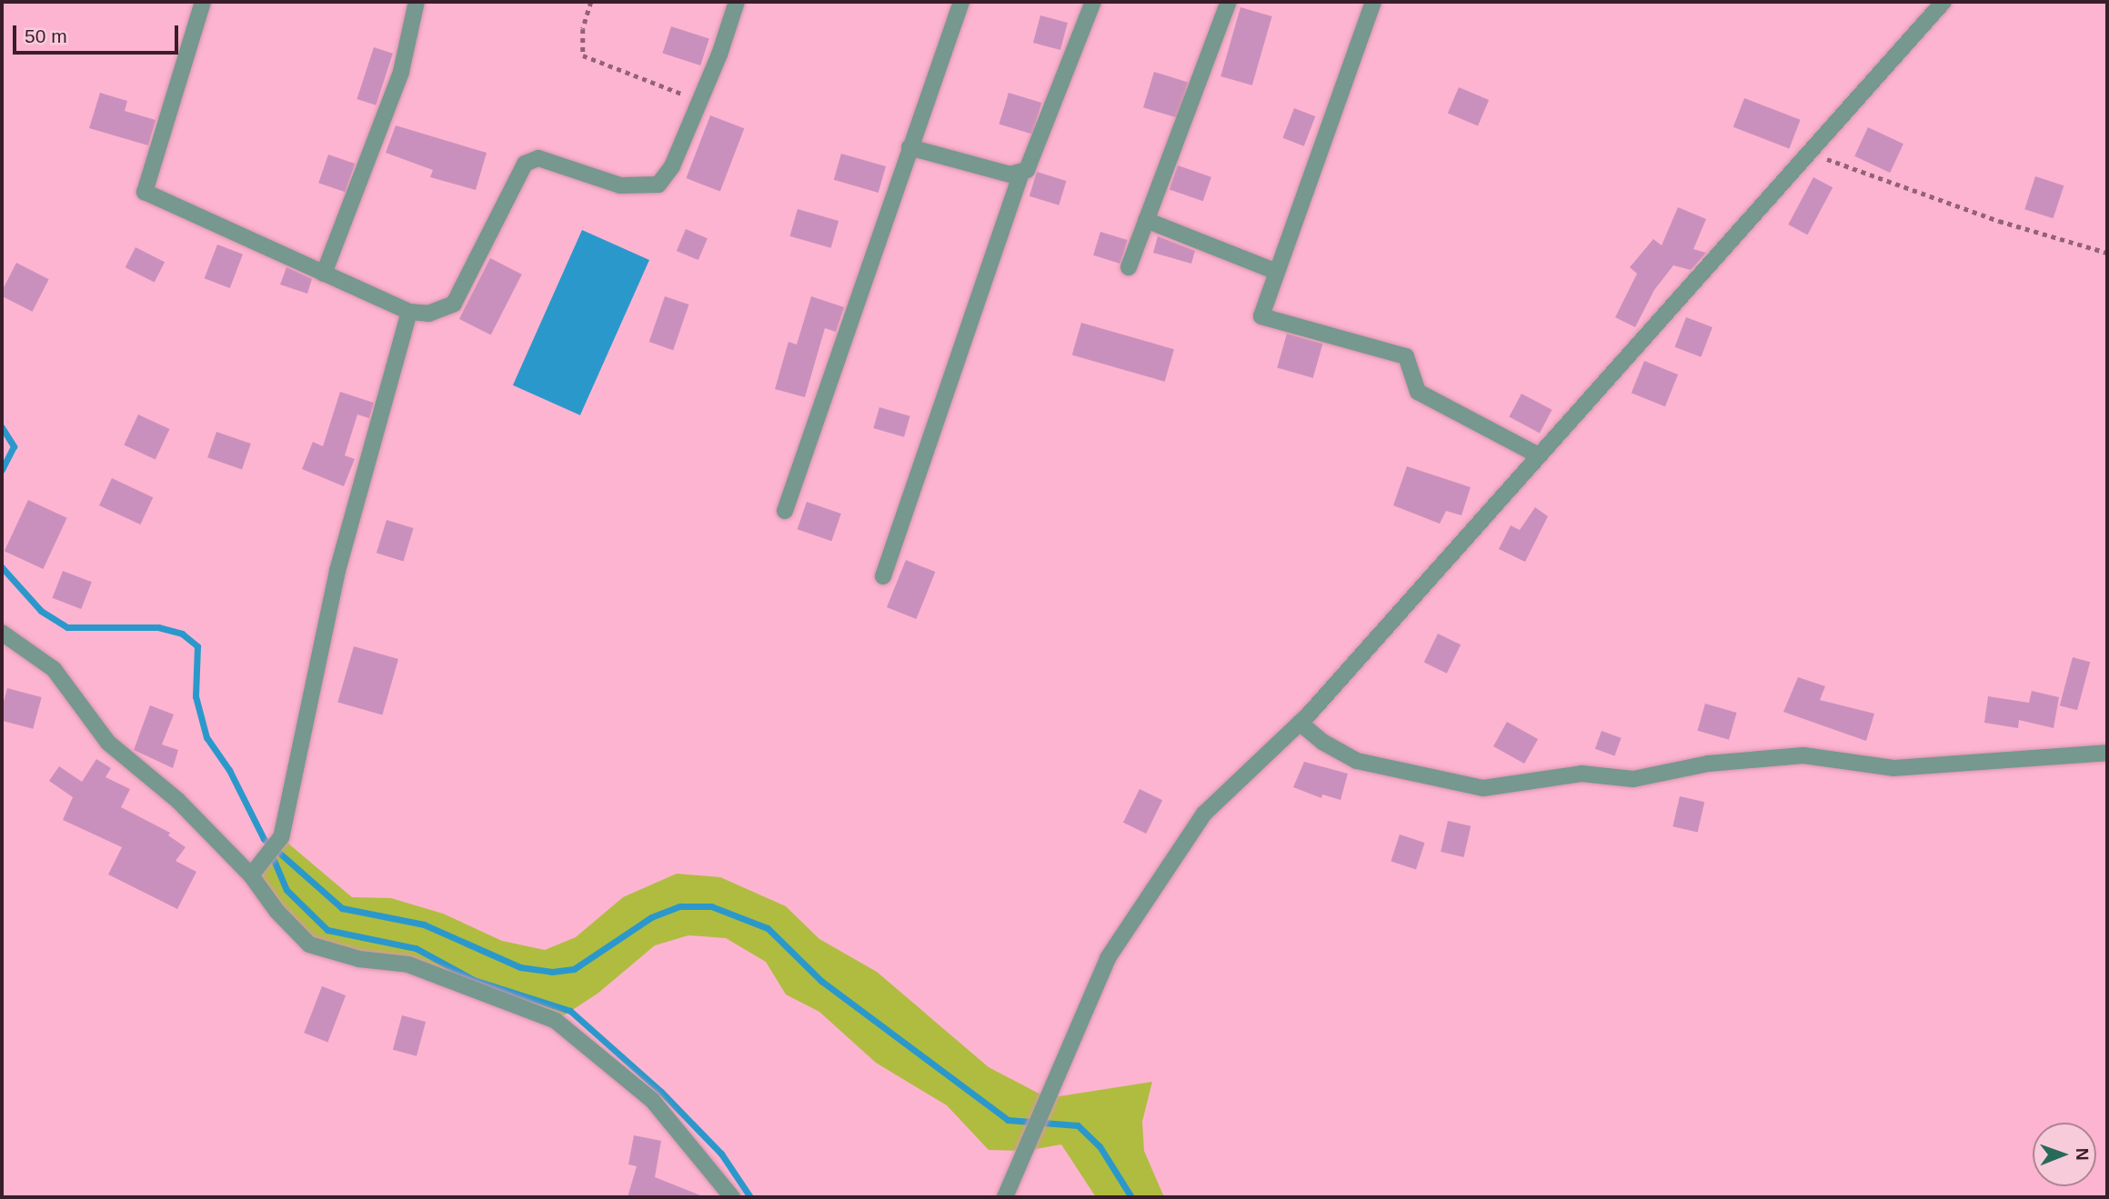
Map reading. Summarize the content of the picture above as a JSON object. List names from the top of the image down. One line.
{"scale_bar":"50 m","north":"right"}
